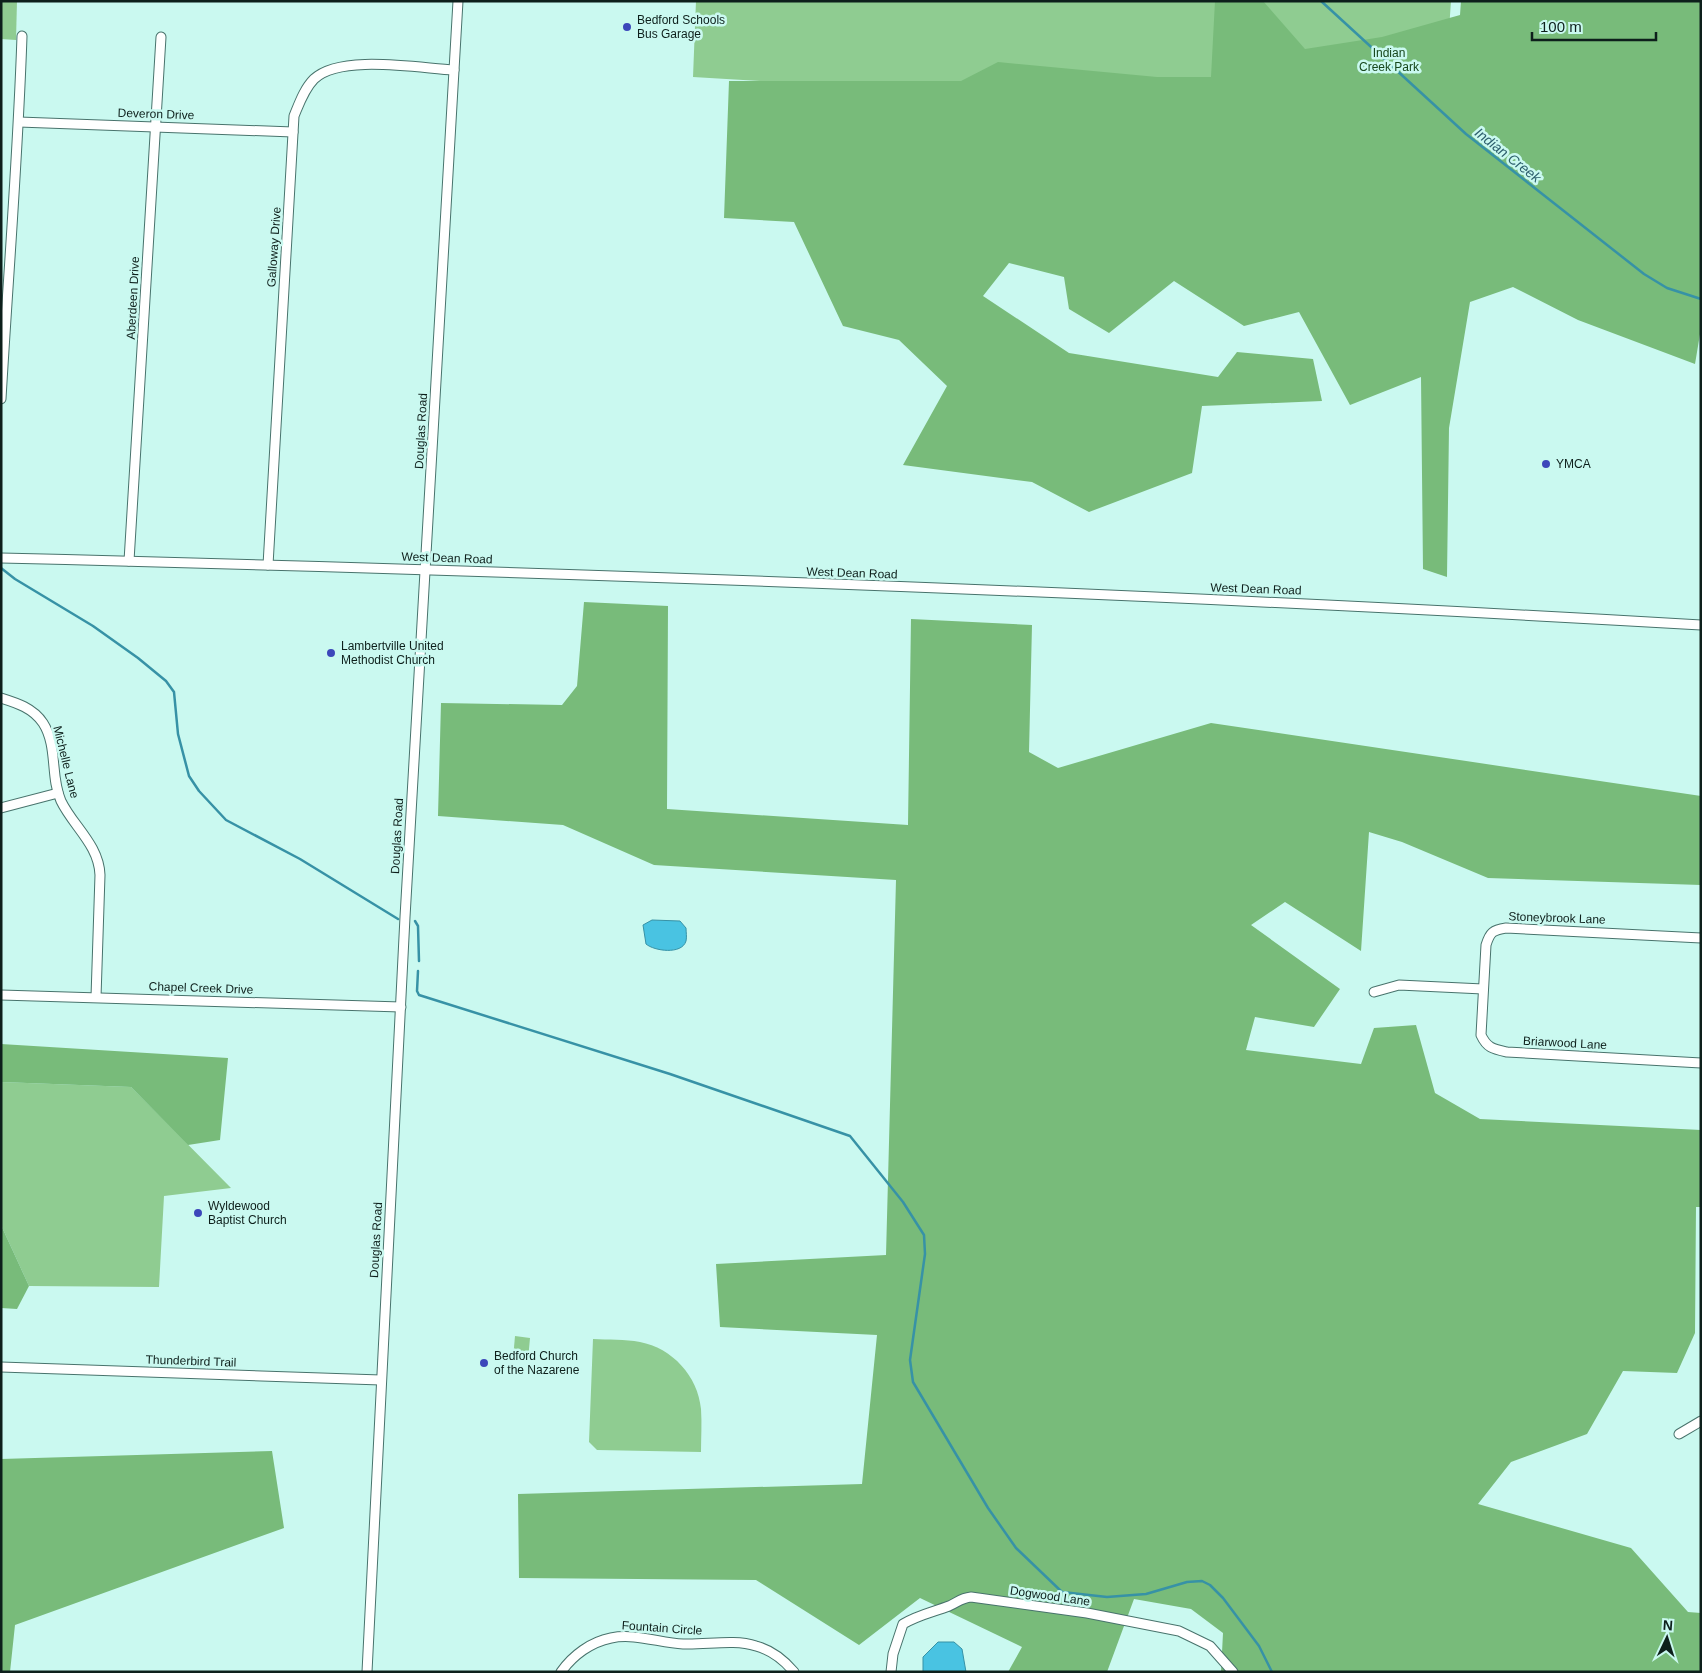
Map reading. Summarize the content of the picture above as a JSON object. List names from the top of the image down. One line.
{"streets":{"street":["Deveron Drive","Galloway Drive","Aberdeen Drive","Douglas Road","West Dean Road","Michelle Lane","Stoneybrook Lane","Chapel Creek Drive","Briarwood Lane","Thunderbird Trail","Dogwood Lane","Fountain Circle"]},"crossings":[["Deveron Drive","Galloway Drive"],["Deveron Drive","Aberdeen Drive"],["Galloway Drive","Douglas Road"],["Galloway Drive","West Dean Road"],["Aberdeen Drive","West Dean Road"],["Douglas Road","West Dean Road"],["Douglas Road","Chapel Creek Drive"],["Douglas Road","Thunderbird Trail"],["Michelle Lane","Chapel Creek Drive"],["Stoneybrook Lane","Briarwood Lane"]],"water":["Indian Creek"],"parks":["Indian Creek Park"],"places":["Bedford Schools Bus Garage","YMCA","Lambertville United Methodist Church","Wyldewood Baptist Church","Bedford Church of the Nazarene"],"scale_bar":"100 m","north":"top"}
